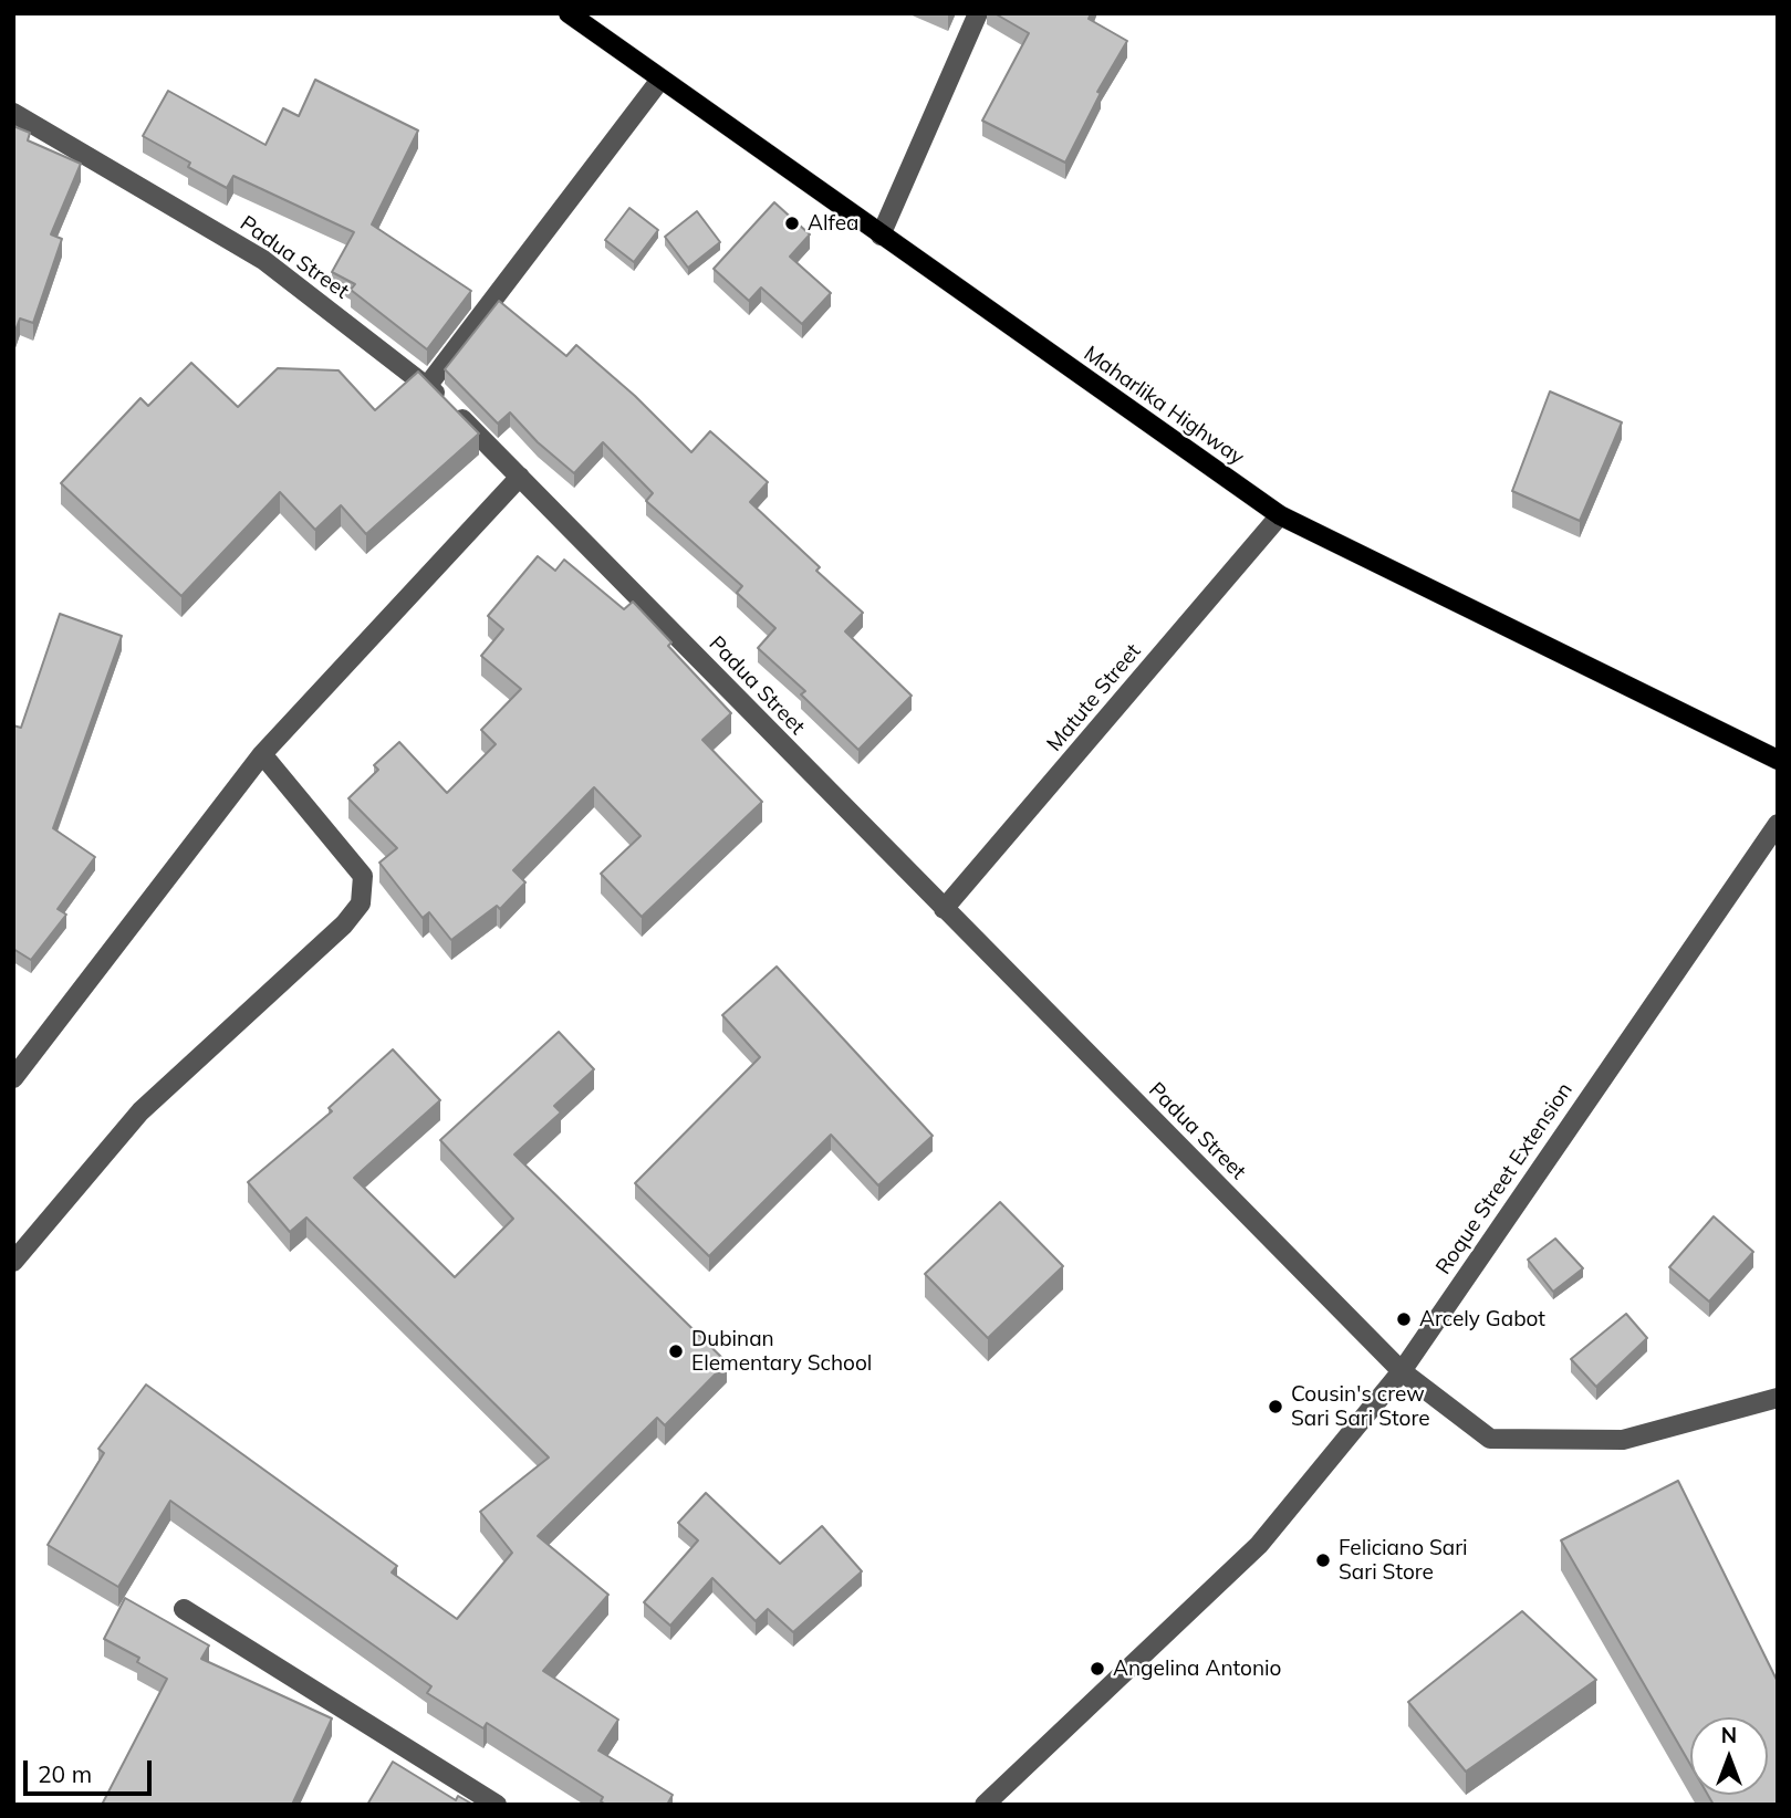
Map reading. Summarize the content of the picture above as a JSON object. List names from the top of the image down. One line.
{"streets":{"main road":["Maharlika Highway"],"street":["Padua Street","Matute Street","Roque Street Extension"]},"crossings":[["Padua Street","Matute Street"],["Padua Street","Roque Street Extension"],["Maharlika Highway","Matute Street"]],"places":["Alfea","Arcely Gabot","Dubinan Elementary School","Cousin's crew Sari Sari Store","Feliciano Sari Sari Store","Angelina Antonio"],"scale_bar":"20 m","north":"top"}
